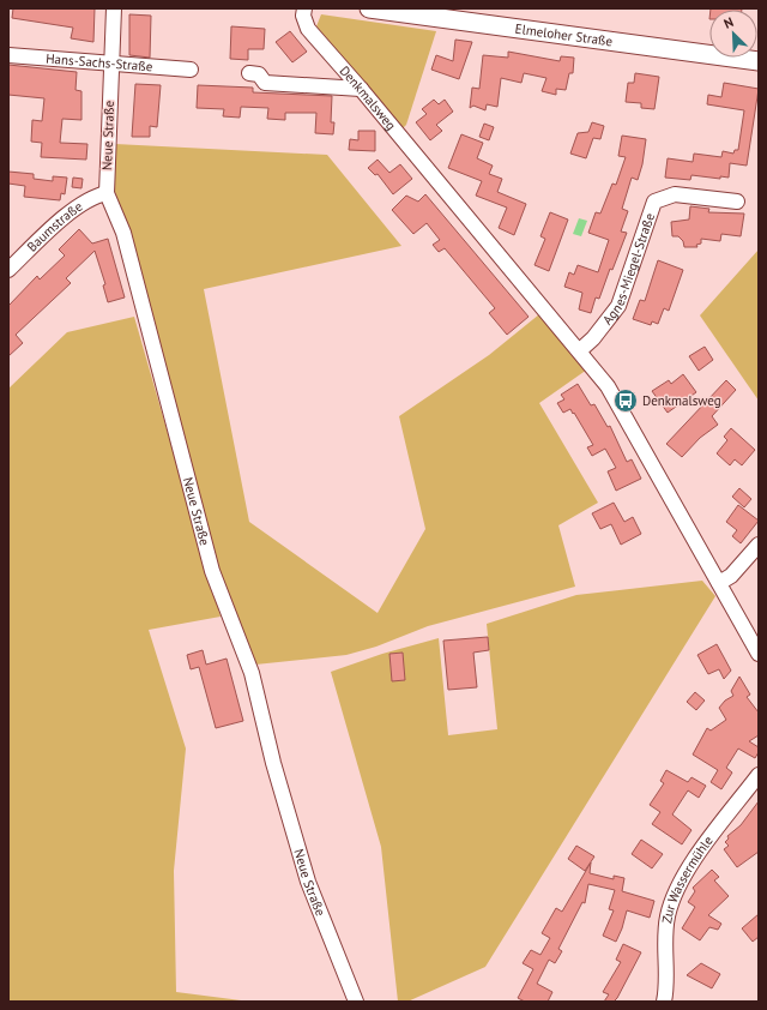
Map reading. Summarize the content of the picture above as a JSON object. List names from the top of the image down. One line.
{"streets":{"street":["Elmeloher Straße","Hans-Sachs-Straße","Denkmalsweg","Neue Straße","Baumstraße","Agnes-Miegel-Straße","Zur Wassermühle"]},"crossings":[["Hans-Sachs-Straße","Neue Straße"],["Denkmalsweg","Agnes-Miegel-Straße"],["Neue Straße","Baumstraße"]],"places":{"bus stop":["Denkmalsweg"]},"north":"top left"}
